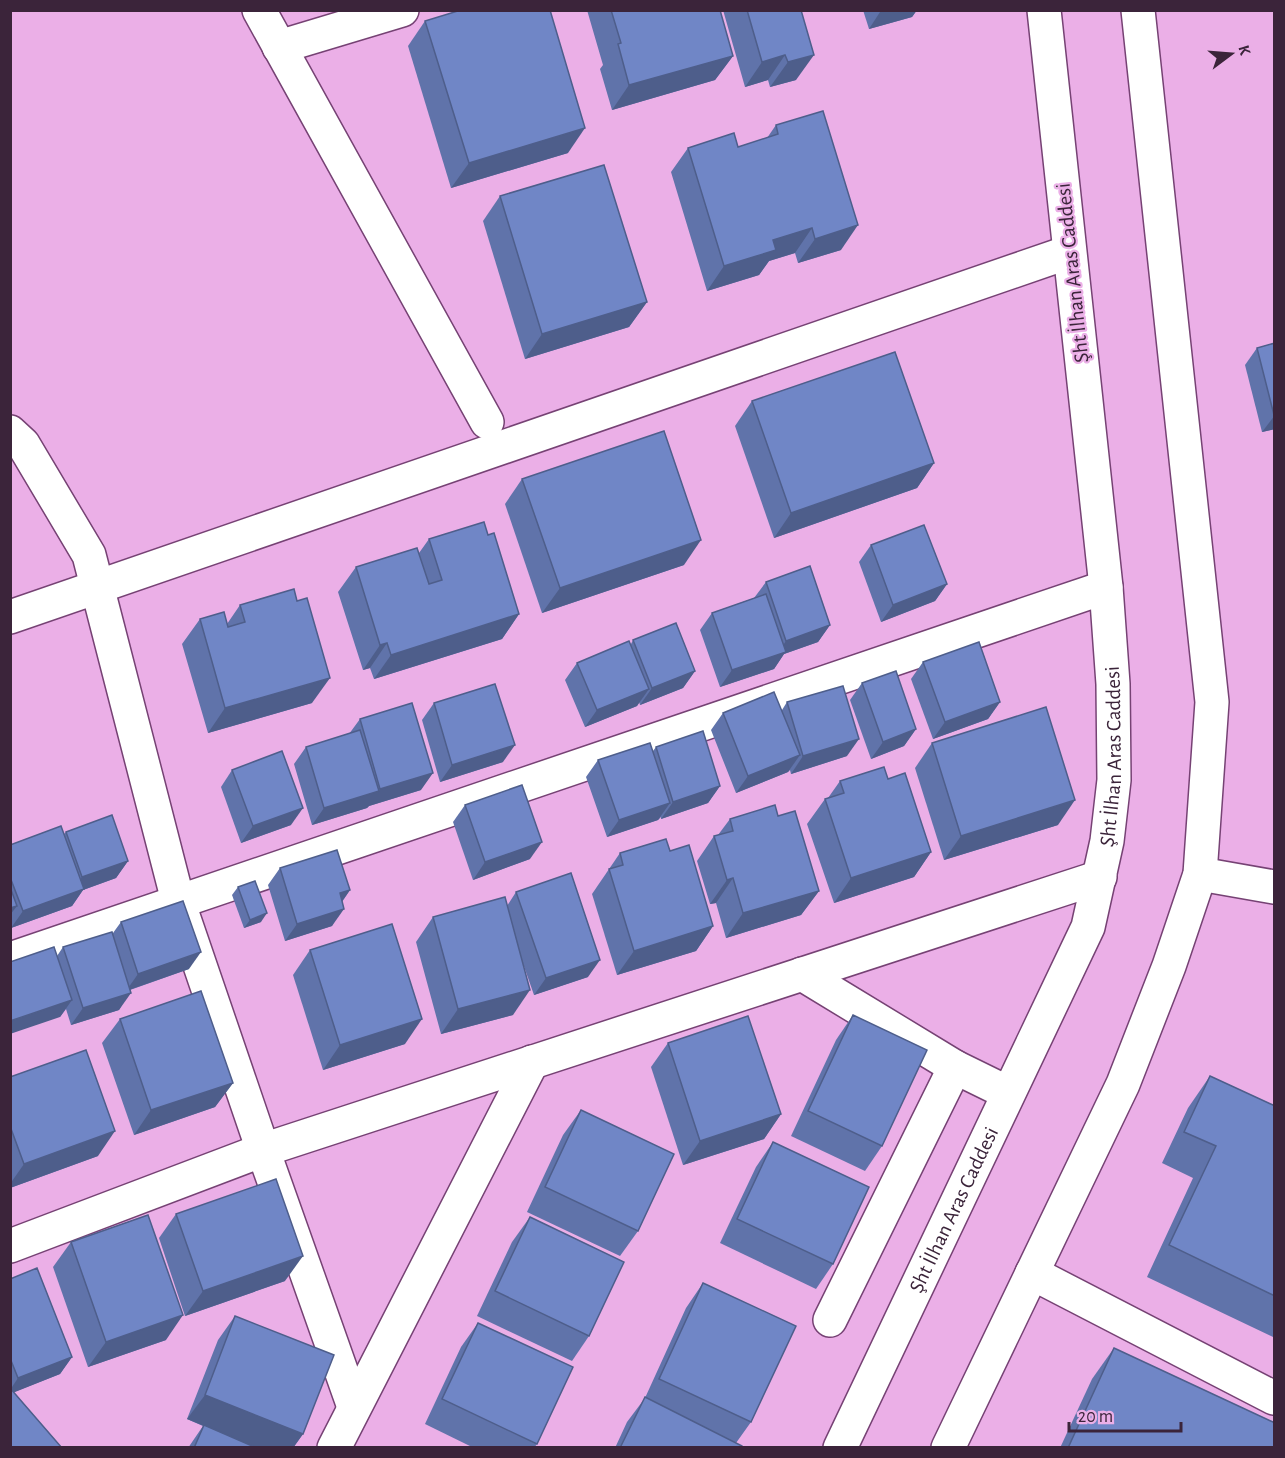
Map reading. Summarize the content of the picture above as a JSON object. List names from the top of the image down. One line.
{"streets":{"street":["Şht İlhan Aras Caddesi"]},"scale_bar":"20 m","north":"right"}
